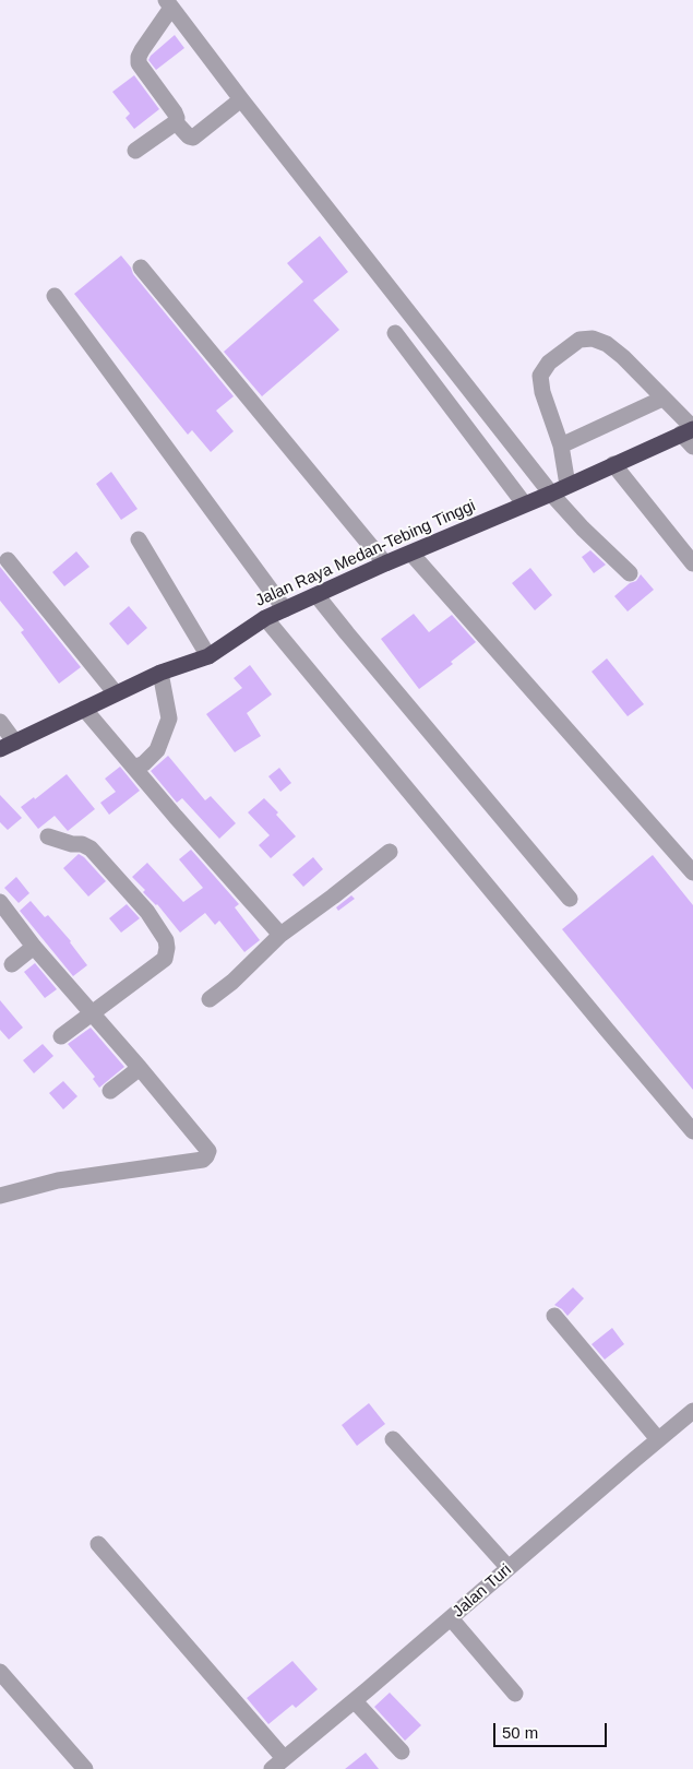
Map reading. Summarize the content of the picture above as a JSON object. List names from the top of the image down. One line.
{"streets":{"highway":["Jalan Raya Medan-Tebing Tinggi"],"street":["Jalan Turi"]},"scale_bar":"50 m"}
